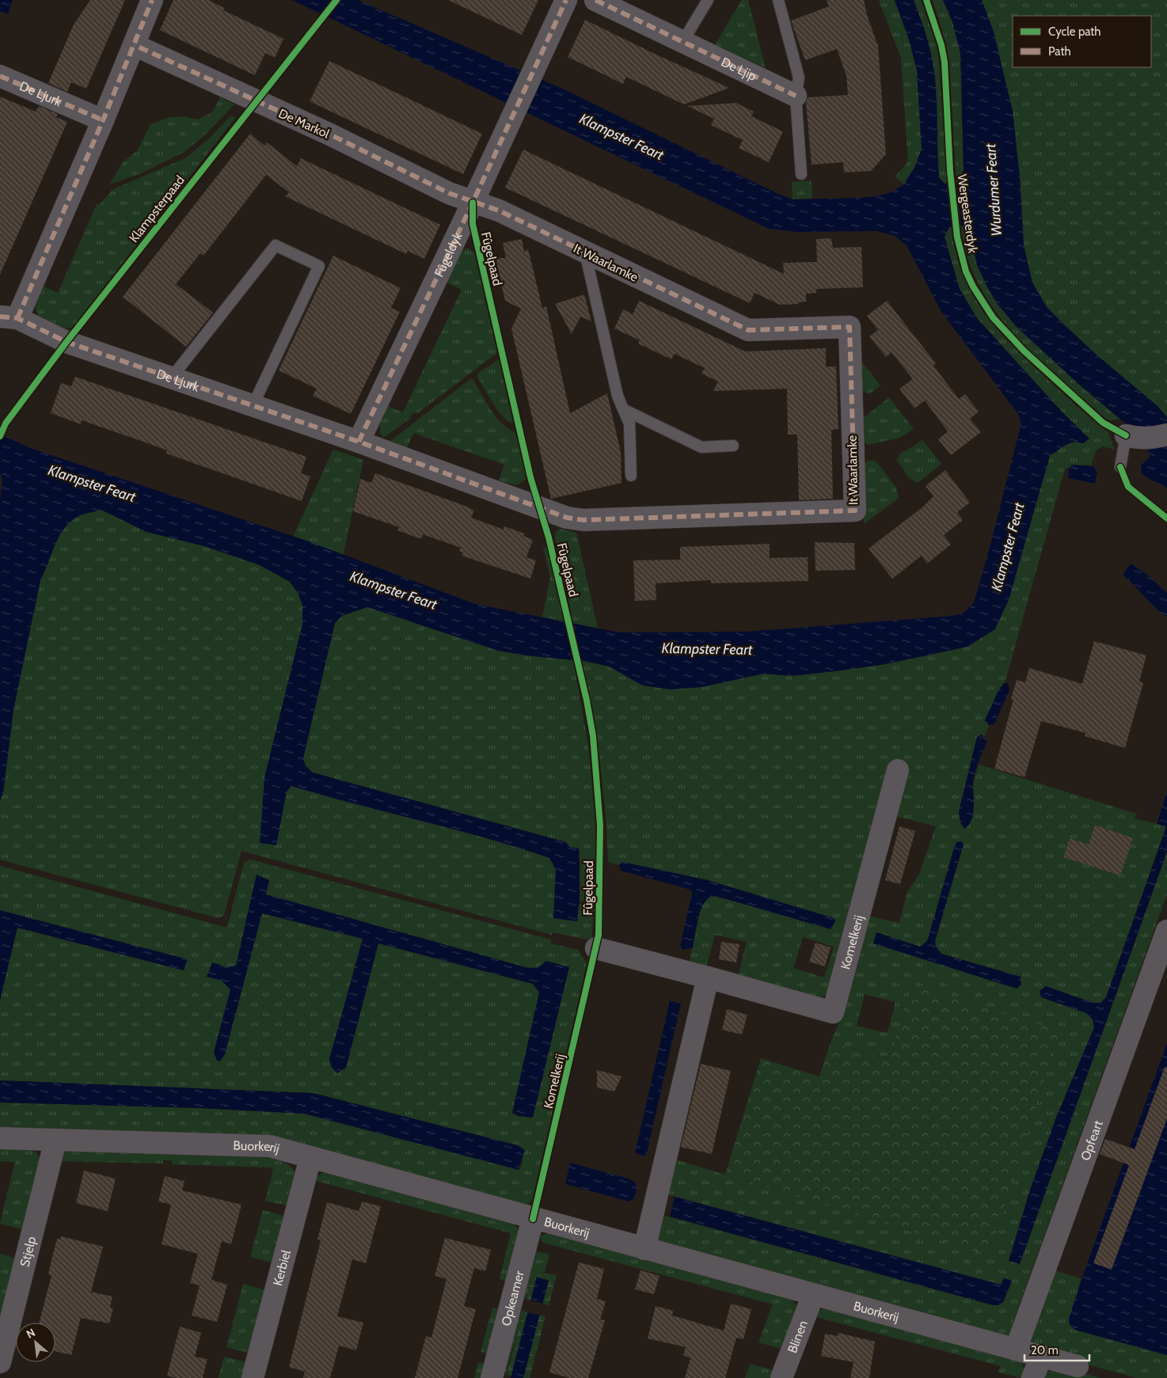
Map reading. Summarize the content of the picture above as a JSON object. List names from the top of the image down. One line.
{"streets":{"street":["De Ljip","De Ljurk","De Markol","Fûgeldyk","It Waarlamke","Komelkerij","Opfeart","Buorkerij","Stjelp","Kerbiel","Opkeamer","Blinen"],"cycle path":["Klampsterpaad","Wergeasterdyk","Fûgelpaad"]},"crossings":[["De Ljurk","Fûgeldyk"],["De Ljurk","It Waarlamke"],["De Markol","Fûgeldyk"],["De Markol","It Waarlamke"],["Fûgeldyk","It Waarlamke"],["Opfeart","Buorkerij"],["Buorkerij","Stjelp"],["Buorkerij","Kerbiel"],["Buorkerij","Opkeamer"],["Buorkerij","Blinen"]],"water":["Klampster Feart","Wurdumer Feart"],"legend":["Cycle path","Path"],"scale_bar":"20 m","north":"top left"}
